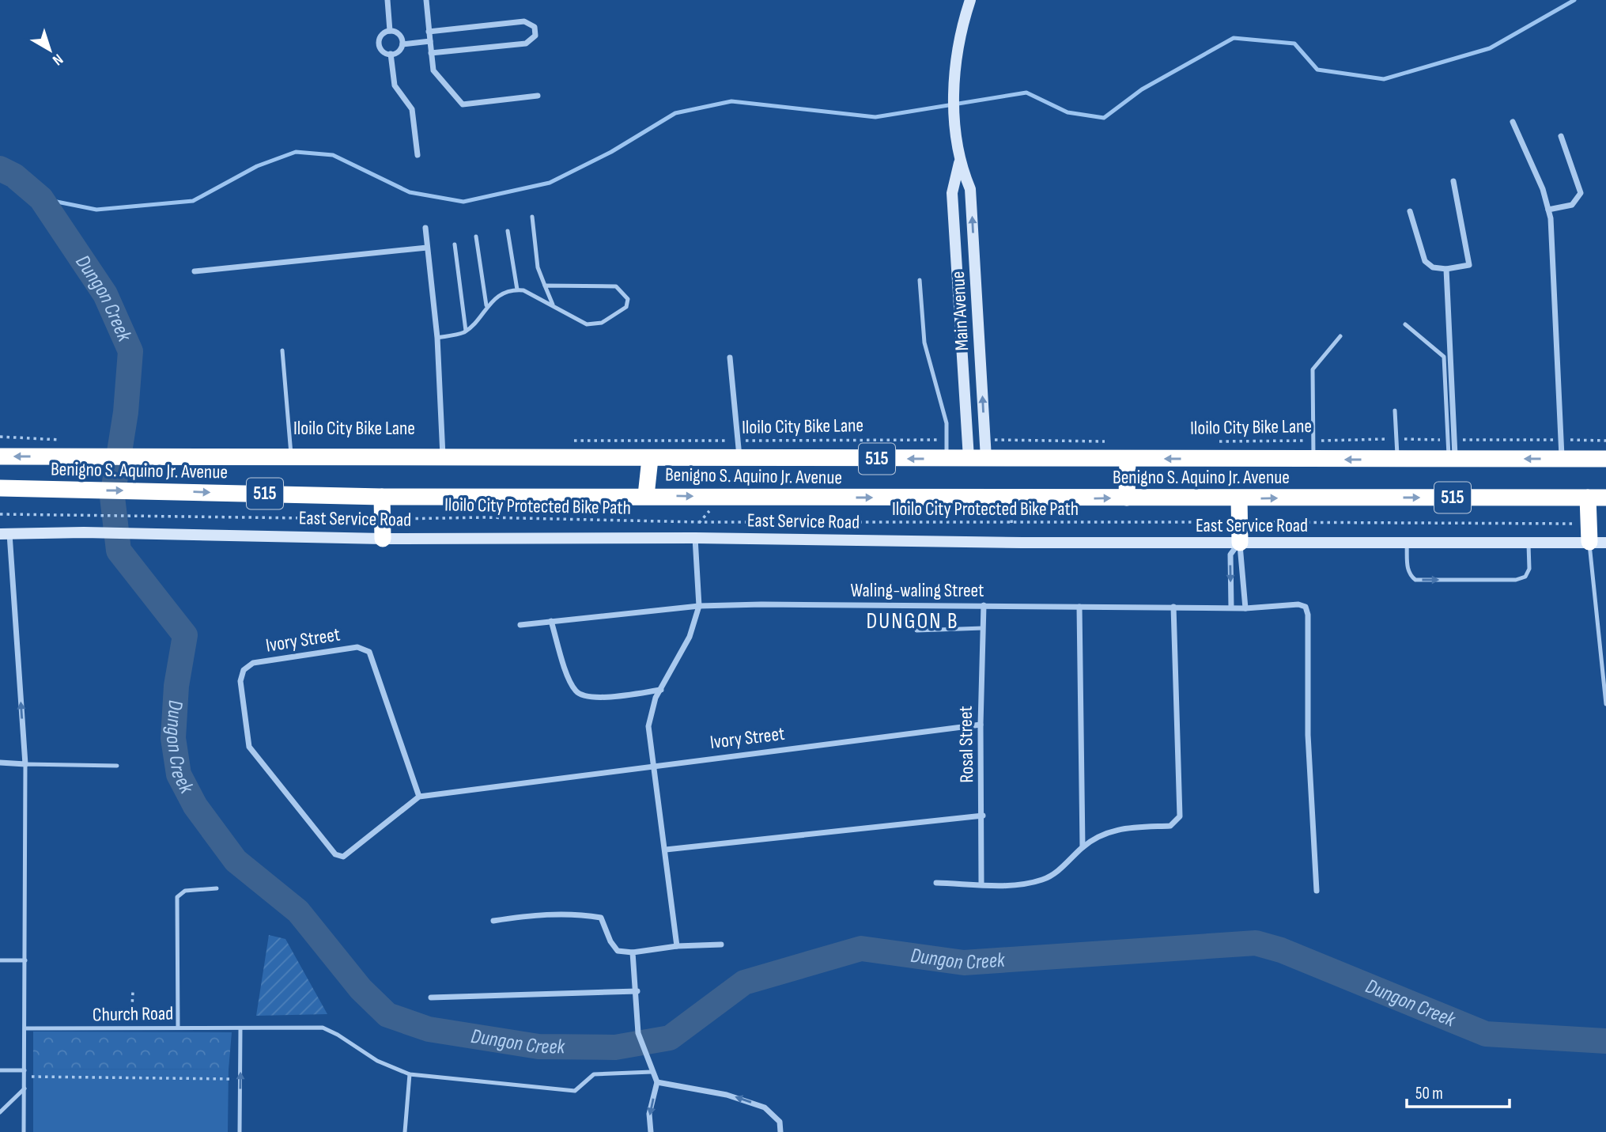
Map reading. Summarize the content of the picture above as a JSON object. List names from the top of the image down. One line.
{"streets":{"highway":["515","Benigno S. Aquino Jr. Avenue"],"street":["Main Avenue","East Service Road","Waling-waling Street","Ivory Street","Rosal Street"],"lane":["Church Road"],"path":["Iloilo City Bike Lane","Iloilo City Protected Bike Path"]},"crossings":[["Main Avenue","Benigno S. Aquino Jr. Avenue"],["Waling-waling Street","Rosal Street"],["Ivory Street","Rosal Street"]],"districts":["DUNGON B"],"water":["Dungon Creek"],"scale_bar":"50 m","north":"bottom right"}
